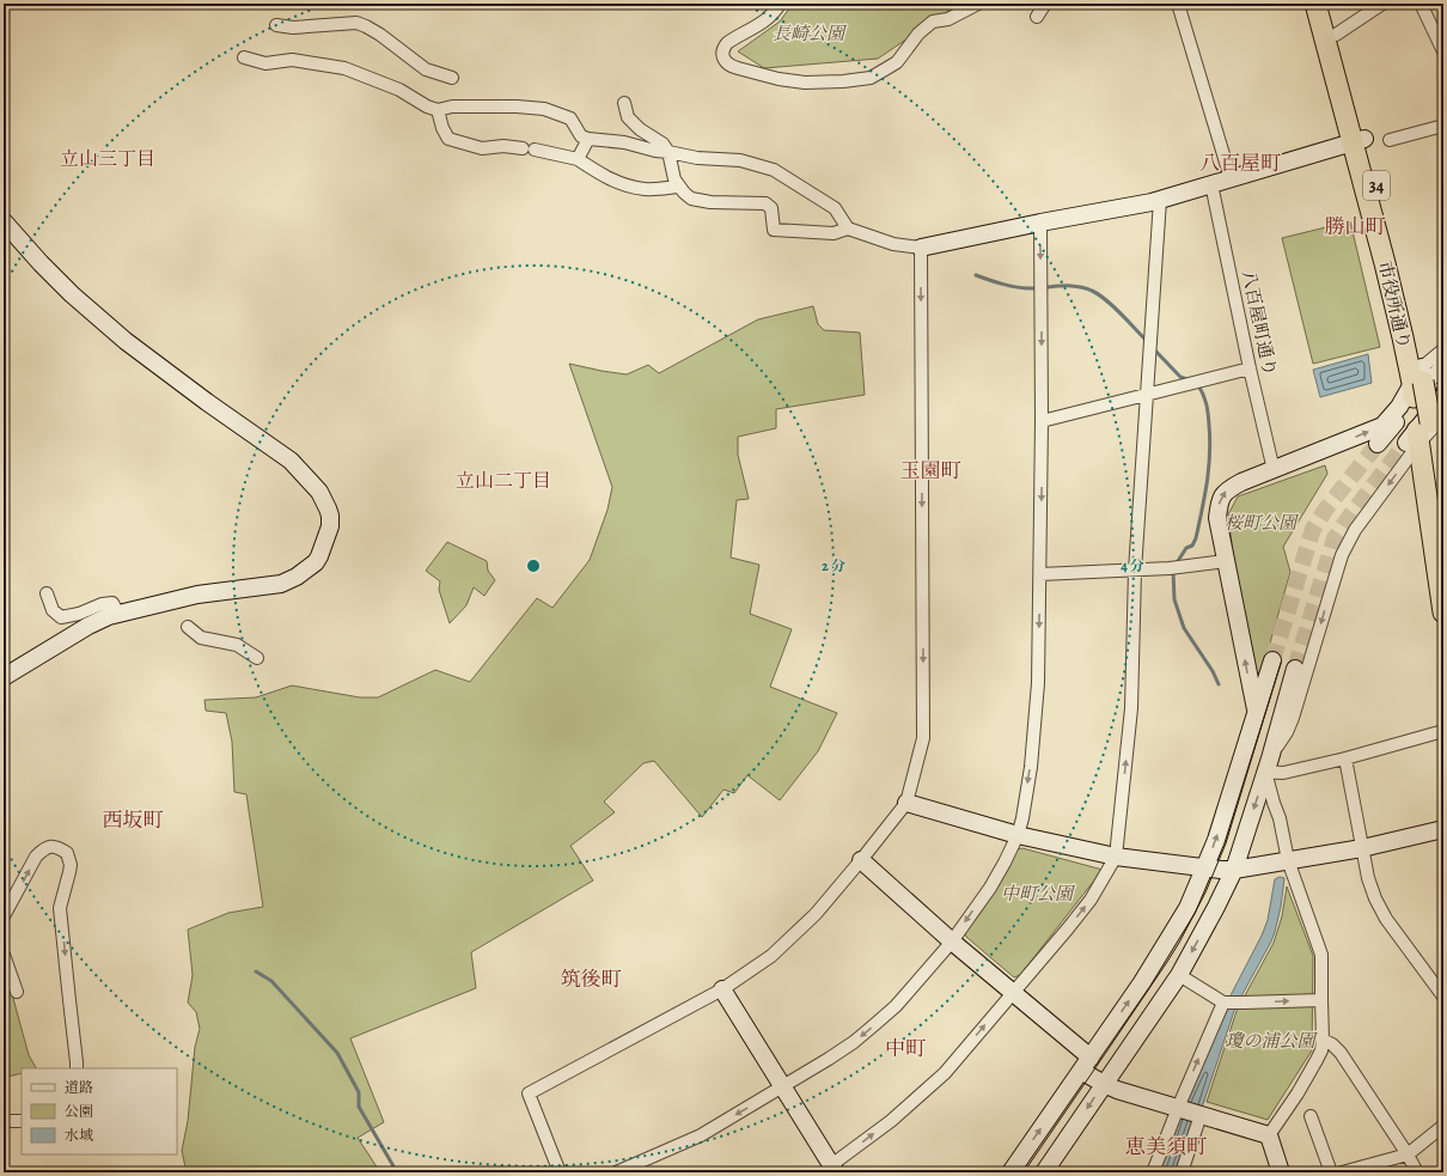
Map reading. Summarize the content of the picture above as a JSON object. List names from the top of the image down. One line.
{"streets":{"highway":["34","市役所通り"],"street":["八百屋町通り"]},"districts":["立山三丁目","八百屋町","勝山町","玉園町","立山二丁目","西坂町","筑後町","中町","恵美須町"],"parks":["長崎公園","桜町公園","中町公園","瓊の浦公園"],"legend":["道路","公園","水域"],"rings":["2 分","4 分"]}
